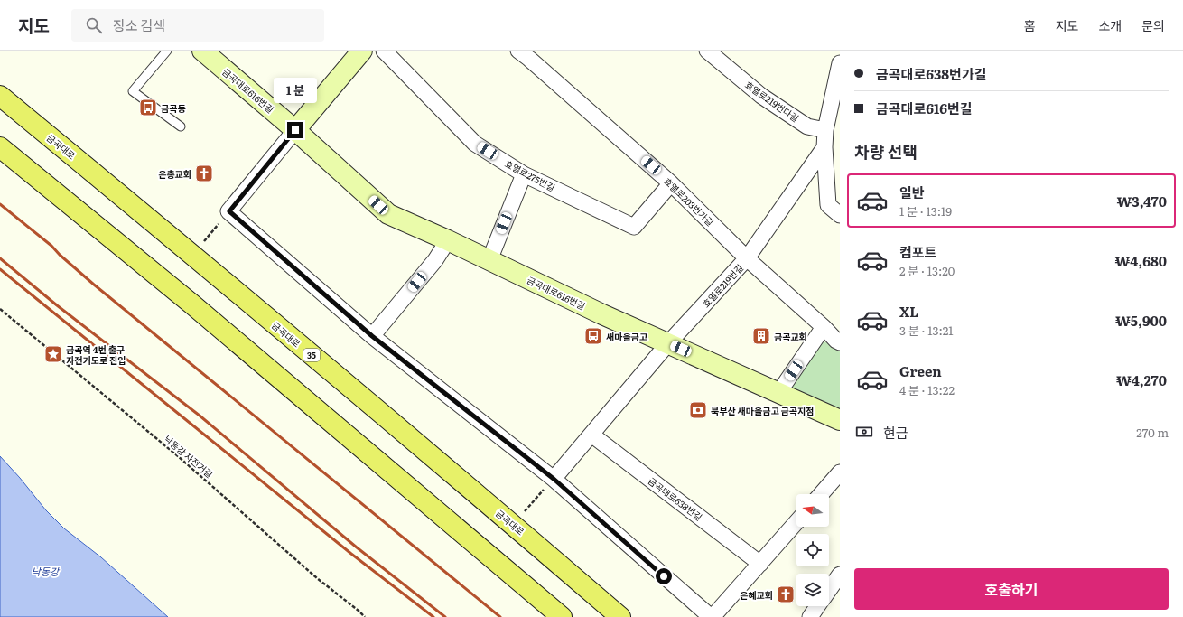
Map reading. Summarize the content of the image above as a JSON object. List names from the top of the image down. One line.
{"streets":{"main road":["금곡대로","35"],"street":["금곡대로616번길","효열로219번다길","효열로275번길","효열로203번가길","효열로219번길","금곡대로638번길"],"path":["낙동강 자전거길"]},"crossings":[["금곡대로616번길","효열로219번길"],["효열로275번길","효열로203번가길"],["효열로203번가길","효열로219번길"],["효열로219번길","금곡대로638번길"]],"water":["낙동강"],"places":{"bus stop":["금곡동","새마을금고"],"church":["은총교회","은혜교회"],"building":["금곡교회"],"place":["금곡역 4번 출구 자전거도로 진입"],"bank":["북부산 새마을금고 금곡지점"]},"north":"left","page":{"header":"지도","search":"장소 검색","nav":["홈","지도","소개","문의"],"banner":["금곡대로638번가길","금곡대로616번길"],"bubble":"1 분","heading":"차량 선택","list":[{"name":"일반","note":"1 분 · 13:19","value":"₩3,470"},{"name":"컴포트","note":"2 분 · 13:20","value":"₩4,680"},{"name":"XL","note":"3 분 · 13:21","value":"₩5,900"},{"name":"Green","note":"4 분 · 13:22","value":"₩4,270"}],"pay":["현금","270 m"],"buttons":"호출하기"}}
